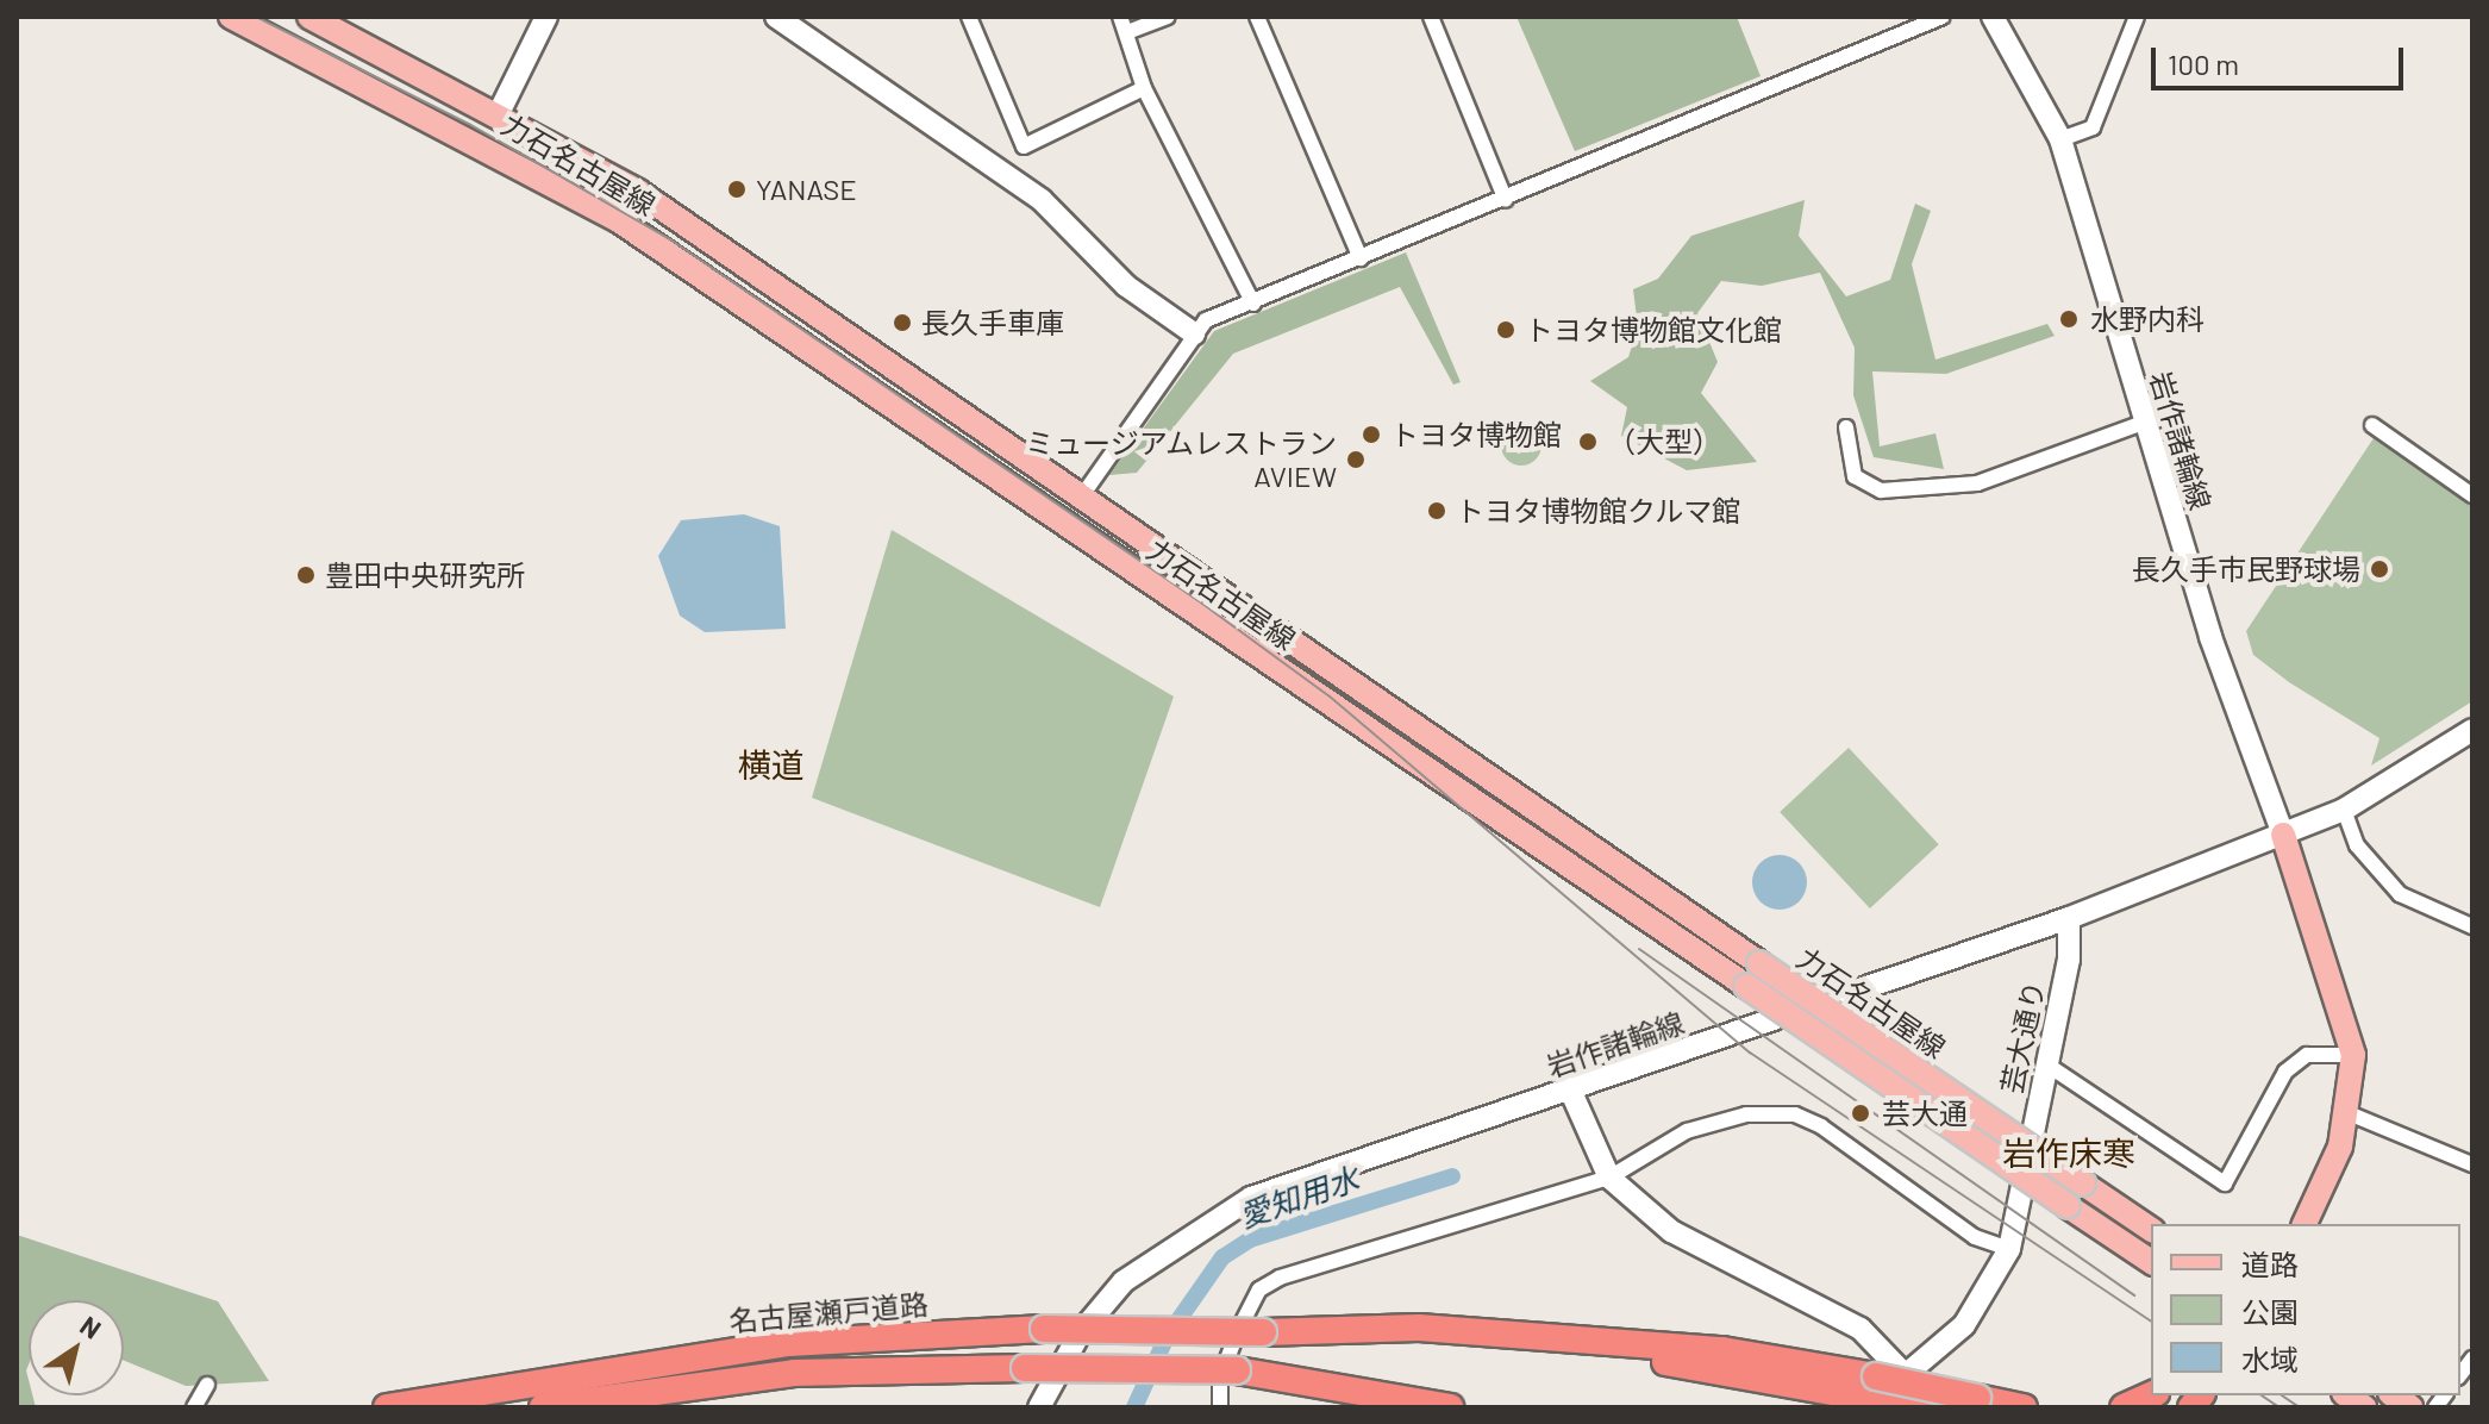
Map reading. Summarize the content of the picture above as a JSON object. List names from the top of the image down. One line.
{"streets":{"highway":["名古屋瀬戸道路"],"main road":["力石名古屋線","岩作諸輪線","芸大通り"]},"crossings":[["岩作諸輪線","芸大通り"]],"districts":["横道","岩作床寒"],"water":["愛知用水"],"places":["YANASE","水野内科","長久手車庫","トヨタ博物館文化館","トヨタ博物館","（大型）","ミュージアムレストラン AVIEW","トヨタ博物館クルマ館","長久手市民野球場","豊田中央研究所","芸大通"],"legend":["道路","公園","水域"],"scale_bar":"100 m","north":"top right"}
